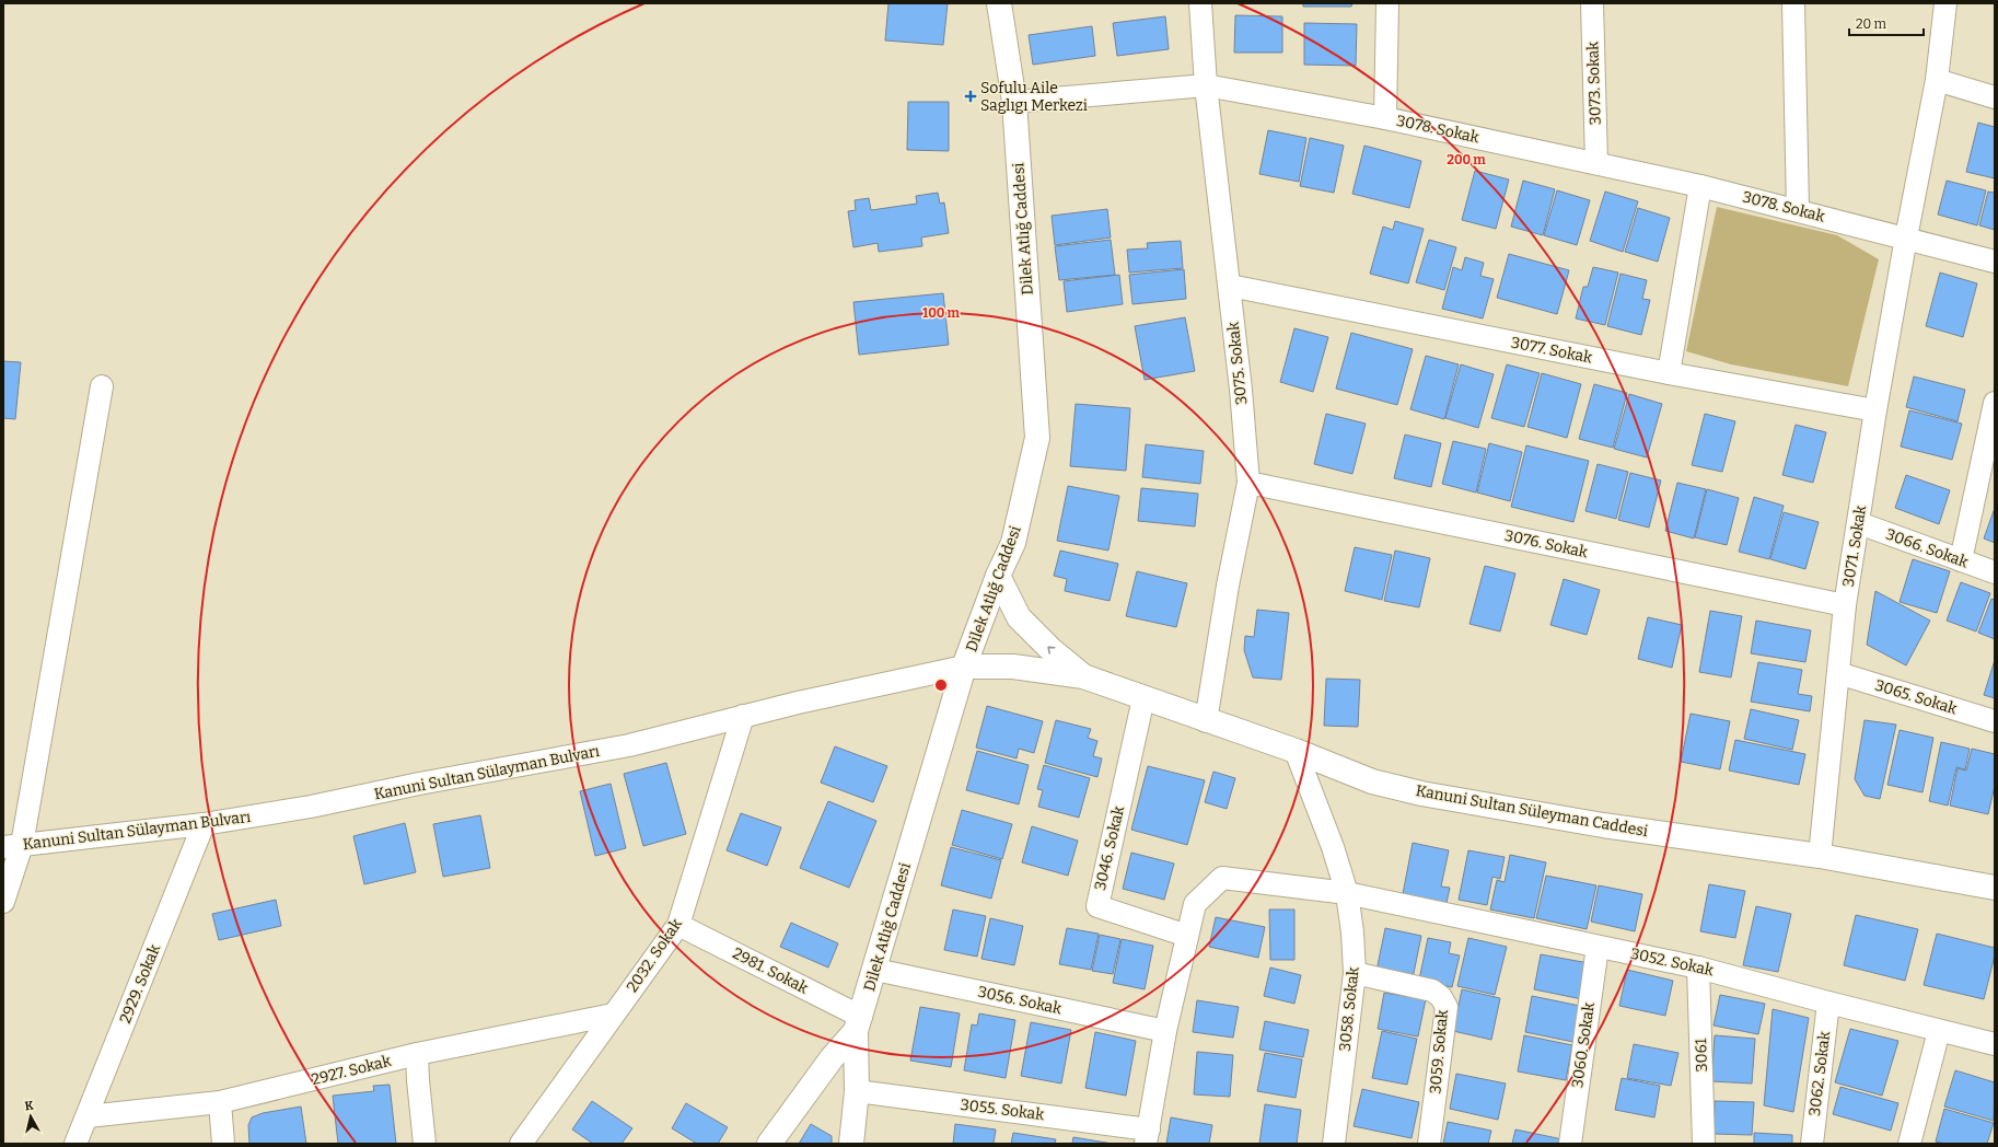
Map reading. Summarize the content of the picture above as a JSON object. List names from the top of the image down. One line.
{"streets":{"main road":["Dilek Atlığ Caddesi","Kanuni Sultan Süleyman Caddesi"],"street":["3073. Sokak","3078. Sokak","3077. Sokak","3075. Sokak","3076. Sokak","3071. Sokak","3066. Sokak","3065. Sokak","Kanuni Sultan Sülayman Bulvarı","3046. Sokak","2032. Sokak","3052. Sokak","2981. Sokak","2929. Sokak","3056. Sokak","3058. Sokak","3060. Sokak","3059. Sokak","3061","2927. Sokak","3062. Sokak","3055. Sokak"]},"crossings":[["3073. Sokak","3078. Sokak"],["3078. Sokak","Dilek Atlığ Caddesi"],["3078. Sokak","3075. Sokak"],["3078. Sokak","3071. Sokak"],["Dilek Atlığ Caddesi","Kanuni Sultan Sülayman Bulvarı"],["Dilek Atlığ Caddesi","2981. Sokak"],["Dilek Atlığ Caddesi","3056. Sokak"],["3077. Sokak","3075. Sokak"],["3077. Sokak","3071. Sokak"],["3075. Sokak","3076. Sokak"],["3075. Sokak","Kanuni Sultan Süleyman Caddesi"],["3076. Sokak","3071. Sokak"],["3071. Sokak","3066. Sokak"],["3071. Sokak","3065. Sokak"],["3071. Sokak","Kanuni Sultan Süleyman Caddesi"],["Kanuni Sultan Sülayman Bulvarı","2032. Sokak"],["Kanuni Sultan Sülayman Bulvarı","2929. Sokak"],["Kanuni Sultan Süleyman Caddesi","3046. Sokak"],["Kanuni Sultan Süleyman Caddesi","3058. Sokak"],["2032. Sokak","2981. Sokak"],["2032. Sokak","2927. Sokak"],["3052. Sokak","3058. Sokak"],["3052. Sokak","3060. Sokak"],["3052. Sokak","3061"],["3052. Sokak","3062. Sokak"],["2929. Sokak","2927. Sokak"],["3058. Sokak","3059. Sokak"]],"places":{"health":["Sofulu Aile Saglıgı Merkezi"]},"scale_bar":"20 m","north":"top","rings":["200 m","100 m"]}
